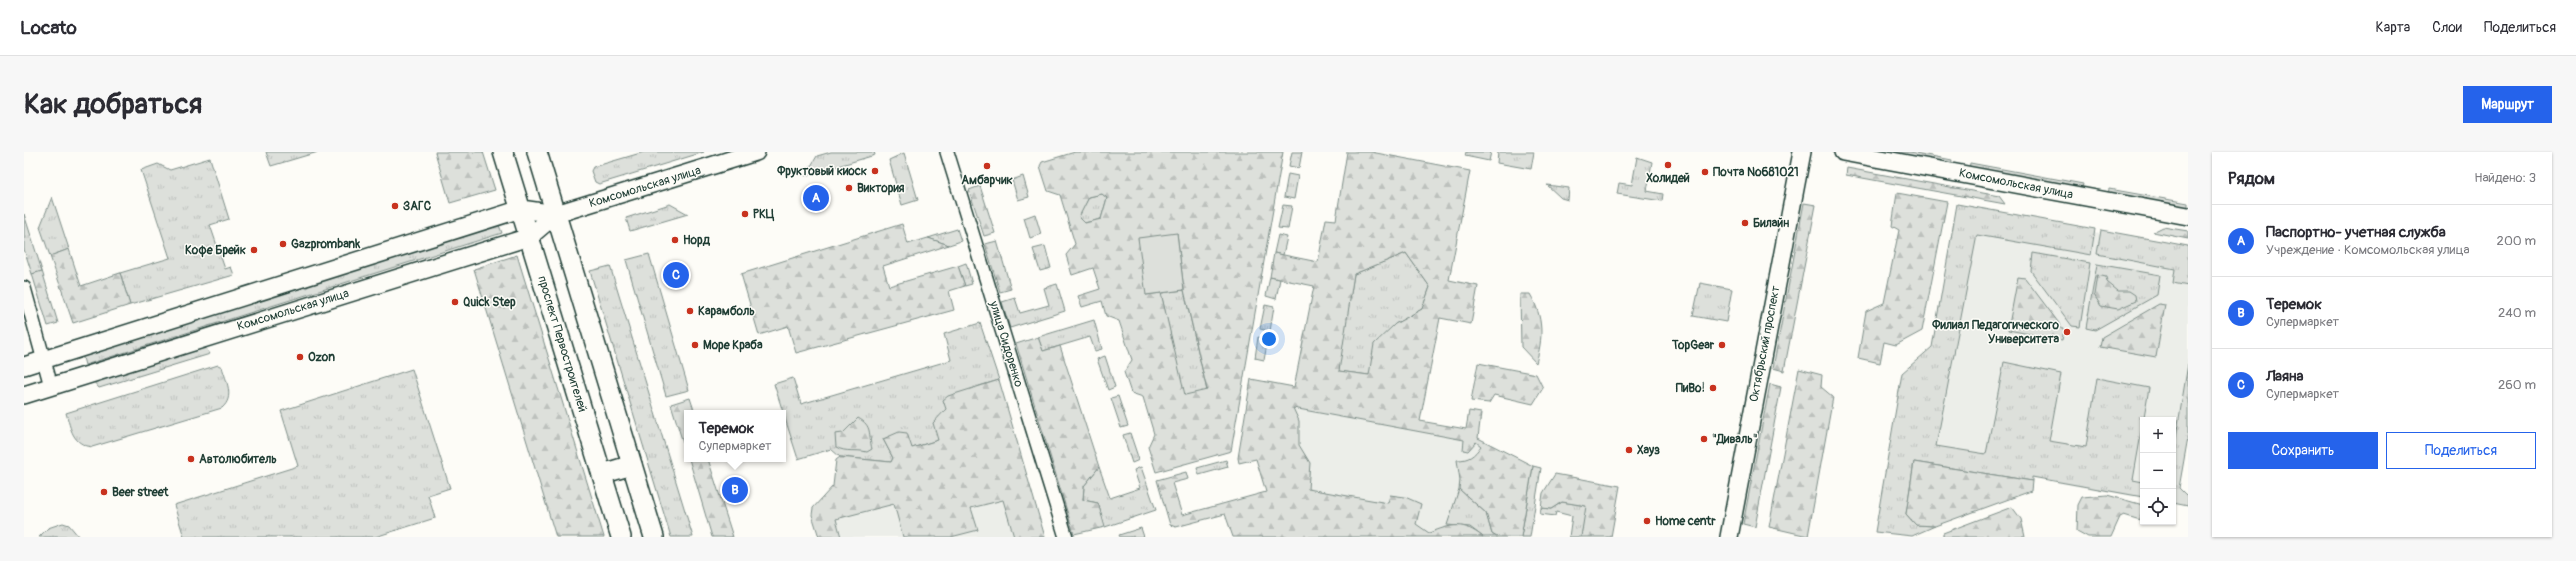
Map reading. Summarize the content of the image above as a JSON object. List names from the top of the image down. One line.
{"streets":{"main road":["проспект Первостроителей"],"street":["Комсомольская улица","улица Сидоренко","Октябрьский проспект"]},"crossings":[["Комсомольская улица","проспект Первостроителей"]],"places":["Холидей","Амбарчик","Фруктовый киоск","Почта №681021","Виктория","ЗАГС","РКЦ","Билайн","Норд","Gazprombank","Кофе Брейк","Quick Step","Карамболь","Филиал Педагогического Университета","Море Краба","TopGear","Ozon","ПиВо!","\"Диваль\"","Хауз","Автолюбитель","Beer street","Home centr"],"page":{"header":"Locato","nav":["Карта","Слои","Поделиться"],"buttons":["Маршрут",["Сохранить","Поделиться"]],"title":"Как добраться","heading":["Рядом","Найдено: 3"],"pins":["A","C","B"],"list":[{"mark":"A","name":"Паспортно- учетная служба","note":"Учреждение · Комсомольская улица","value":"200 m"},{"mark":"B","name":"Теремок","note":"Супермаркет","value":"240 m"},{"mark":"C","name":"Лаяна","note":"Супермаркет","value":"260 m"}],"popup":["Теремок","Супермаркет"],"map_buttons":["+","−"]}}
